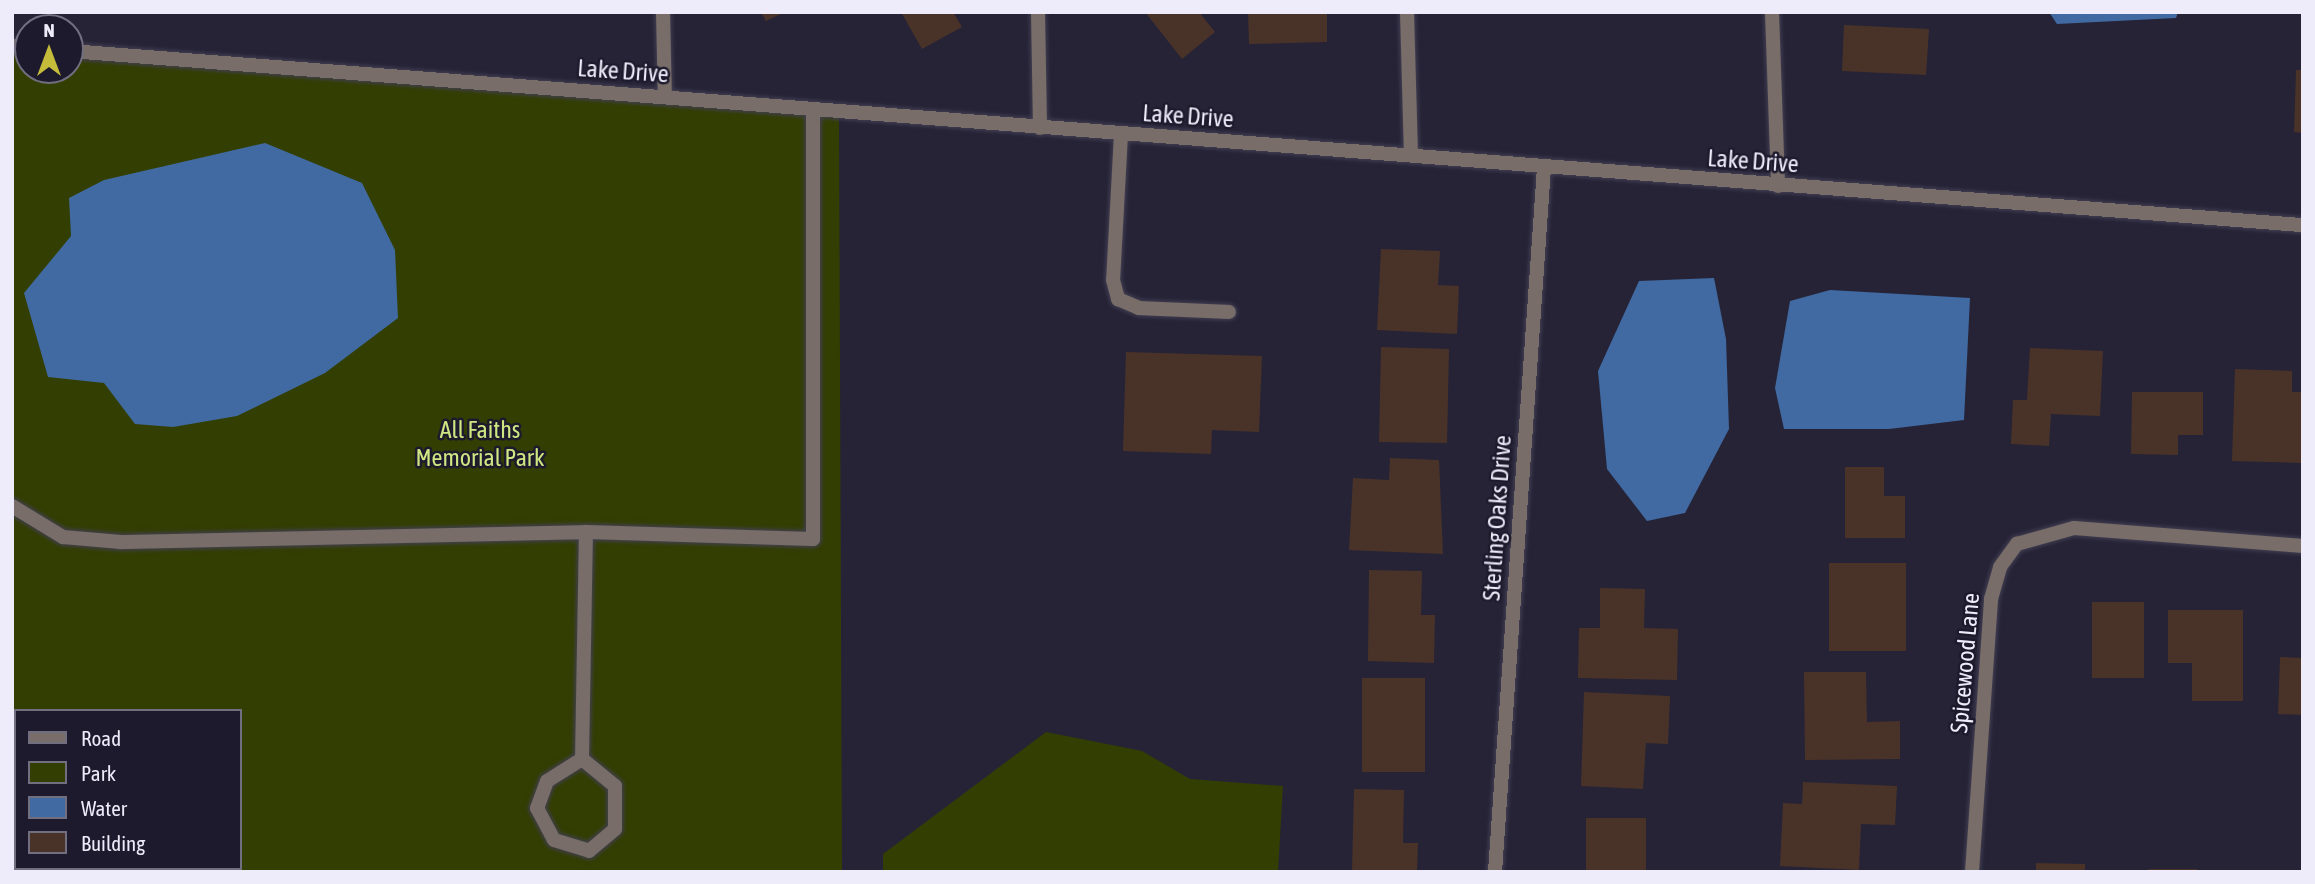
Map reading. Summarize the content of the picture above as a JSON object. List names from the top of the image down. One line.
{"streets":{"street":["Lake Drive","Sterling Oaks Drive","Spicewood Lane"]},"crossings":[["Lake Drive","Sterling Oaks Drive"]],"parks":["All Faiths Memorial Park"],"legend":["Road","Park","Water","Building"],"north":"top"}
